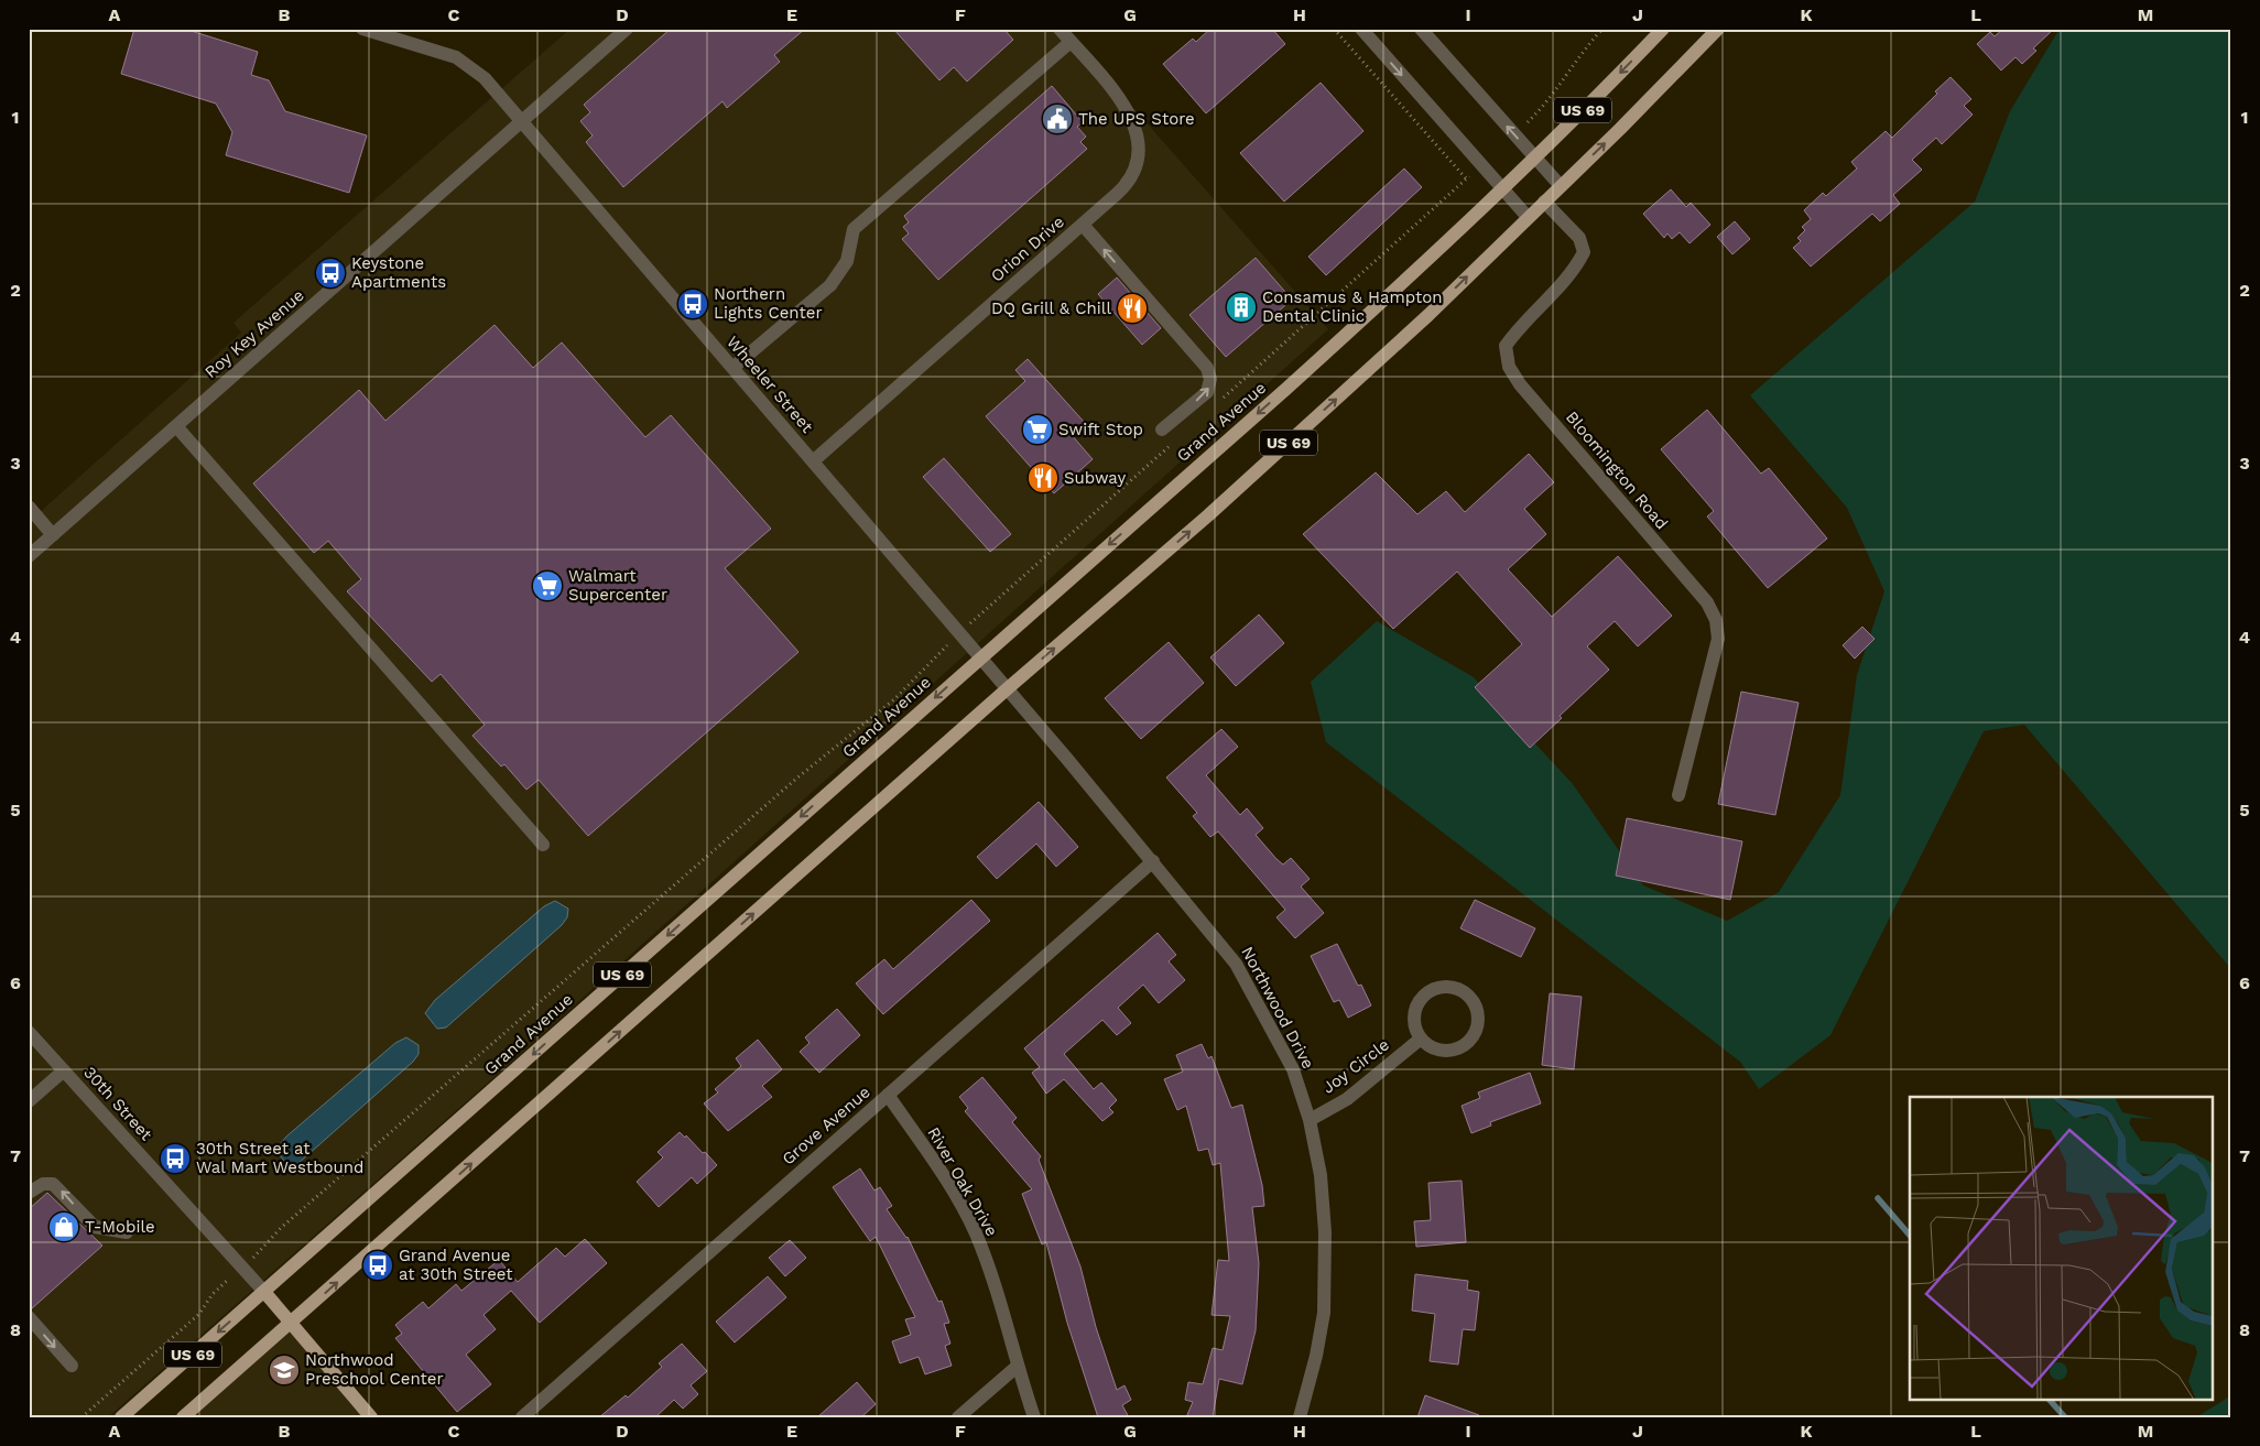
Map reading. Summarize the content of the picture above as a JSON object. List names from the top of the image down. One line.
{"streets":{"main road":["US 69","Grand Avenue","30th Street"],"street":["Orion Drive","Roy Key Avenue","Wheeler Street","Bloomington Road","Northwood Drive","Joy Circle","Grove Avenue","River Oak Drive"]},"crossings":[["US 69","Wheeler Street"],["US 69","Bloomington Road"],["US 69","Northwood Drive"],["US 69","30th Street"],["Orion Drive","Wheeler Street"],["Roy Key Avenue","Wheeler Street"],["Wheeler Street","Grand Avenue"],["Wheeler Street","Northwood Drive"],["Grand Avenue","30th Street"],["Northwood Drive","Joy Circle"],["Northwood Drive","Grove Avenue"],["Grove Avenue","River Oak Drive"]],"places":{"public building":["The UPS Store"],"bus stop":["Keystone Apartments","Northern Lights Center","30th Street at Wal Mart Westbound","Grand Avenue at 30th Street"],"building":["Consamus & Hampton Dental Clinic"],"restaurant":["DQ Grill & Chill","Subway"],"supermarket":["Swift Stop","Walmart Supercenter"],"shop":["T-Mobile"],"school or university":["Northwood Preschool Center"]},"grid":{"columns":["A","B","C","D","E","F","G","H","I","J","K","L","M"],"rows":["1","2","3","4","5","6","7","8"]}}
